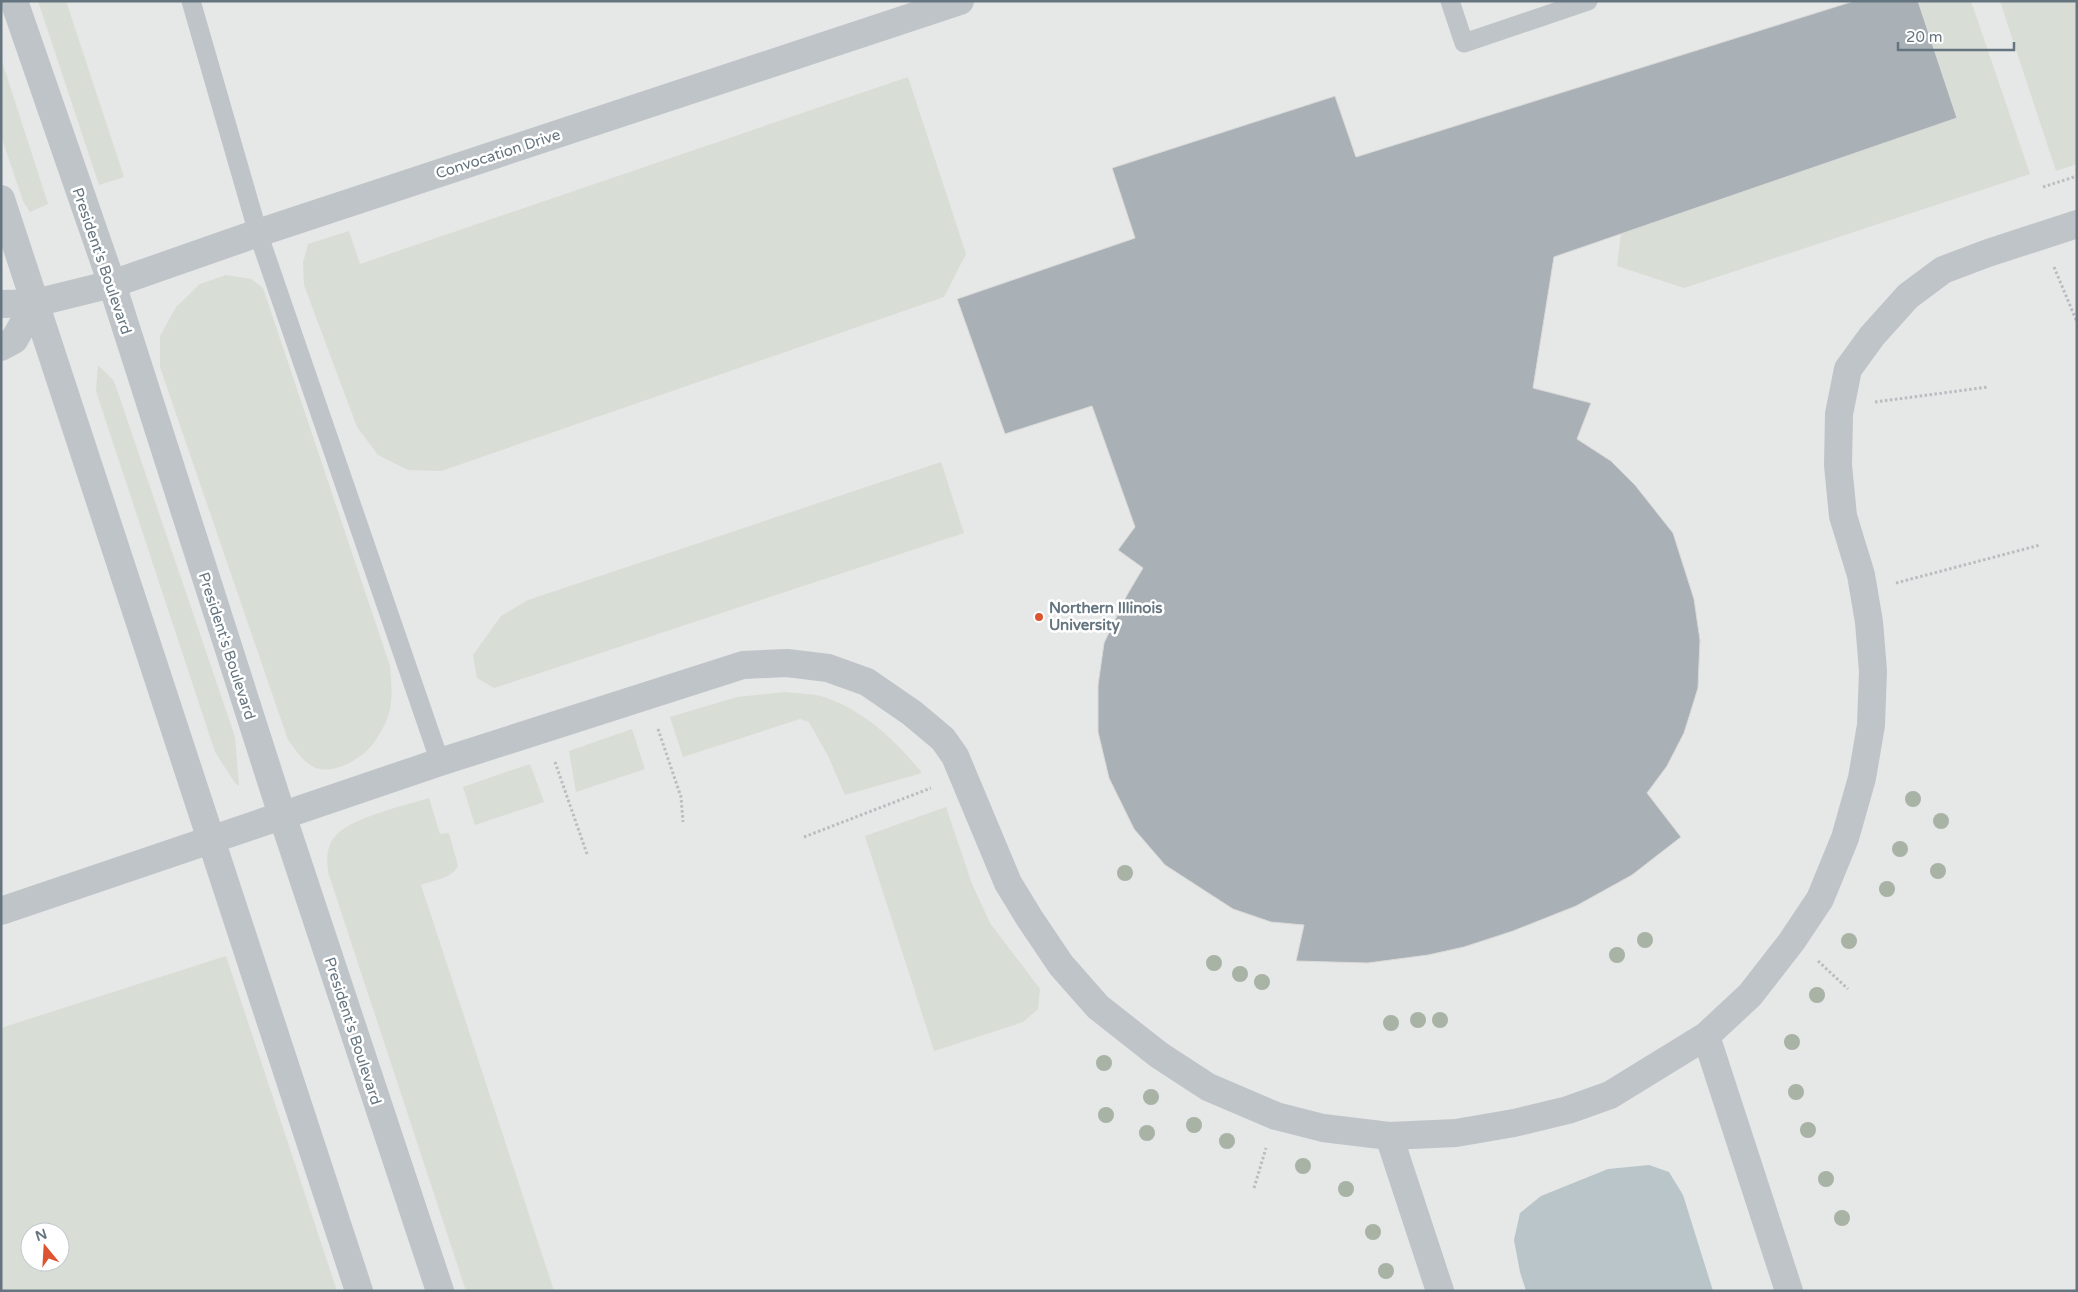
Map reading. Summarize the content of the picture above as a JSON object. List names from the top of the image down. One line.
{"streets":{"street":["Convocation Drive","President's Boulevard"]},"crossings":[["Convocation Drive","President's Boulevard"]],"places":["Northern Illinois University"],"scale_bar":"20 m","north":"top"}
